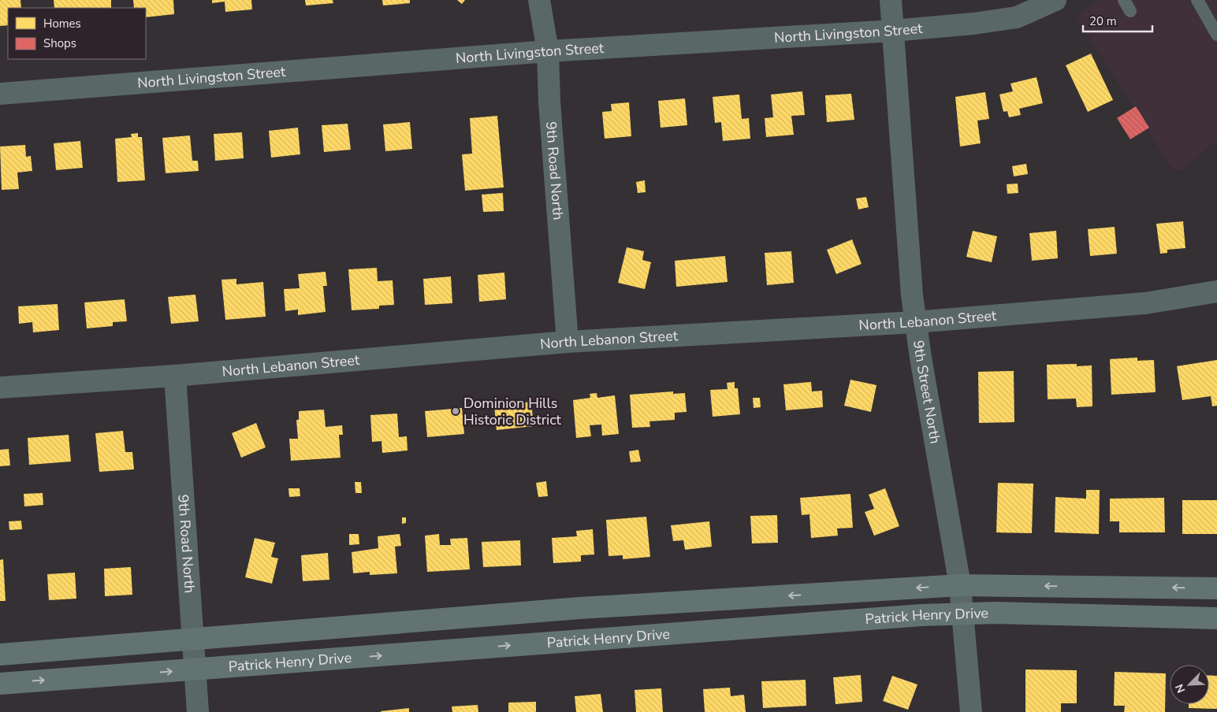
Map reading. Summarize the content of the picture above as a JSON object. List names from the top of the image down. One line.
{"streets":{"street":["North Livingston Street","9th Road North","North Lebanon Street","9th Street North","Patrick Henry Drive"]},"crossings":[["North Livingston Street","9th Road North"],["North Livingston Street","9th Street North"],["9th Road North","North Lebanon Street"],["9th Road North","Patrick Henry Drive"],["North Lebanon Street","9th Street North"],["9th Street North","Patrick Henry Drive"]],"places":["Dominion Hills Historic District"],"legend":["Homes","Shops"],"scale_bar":"20 m","north":"bottom left"}
